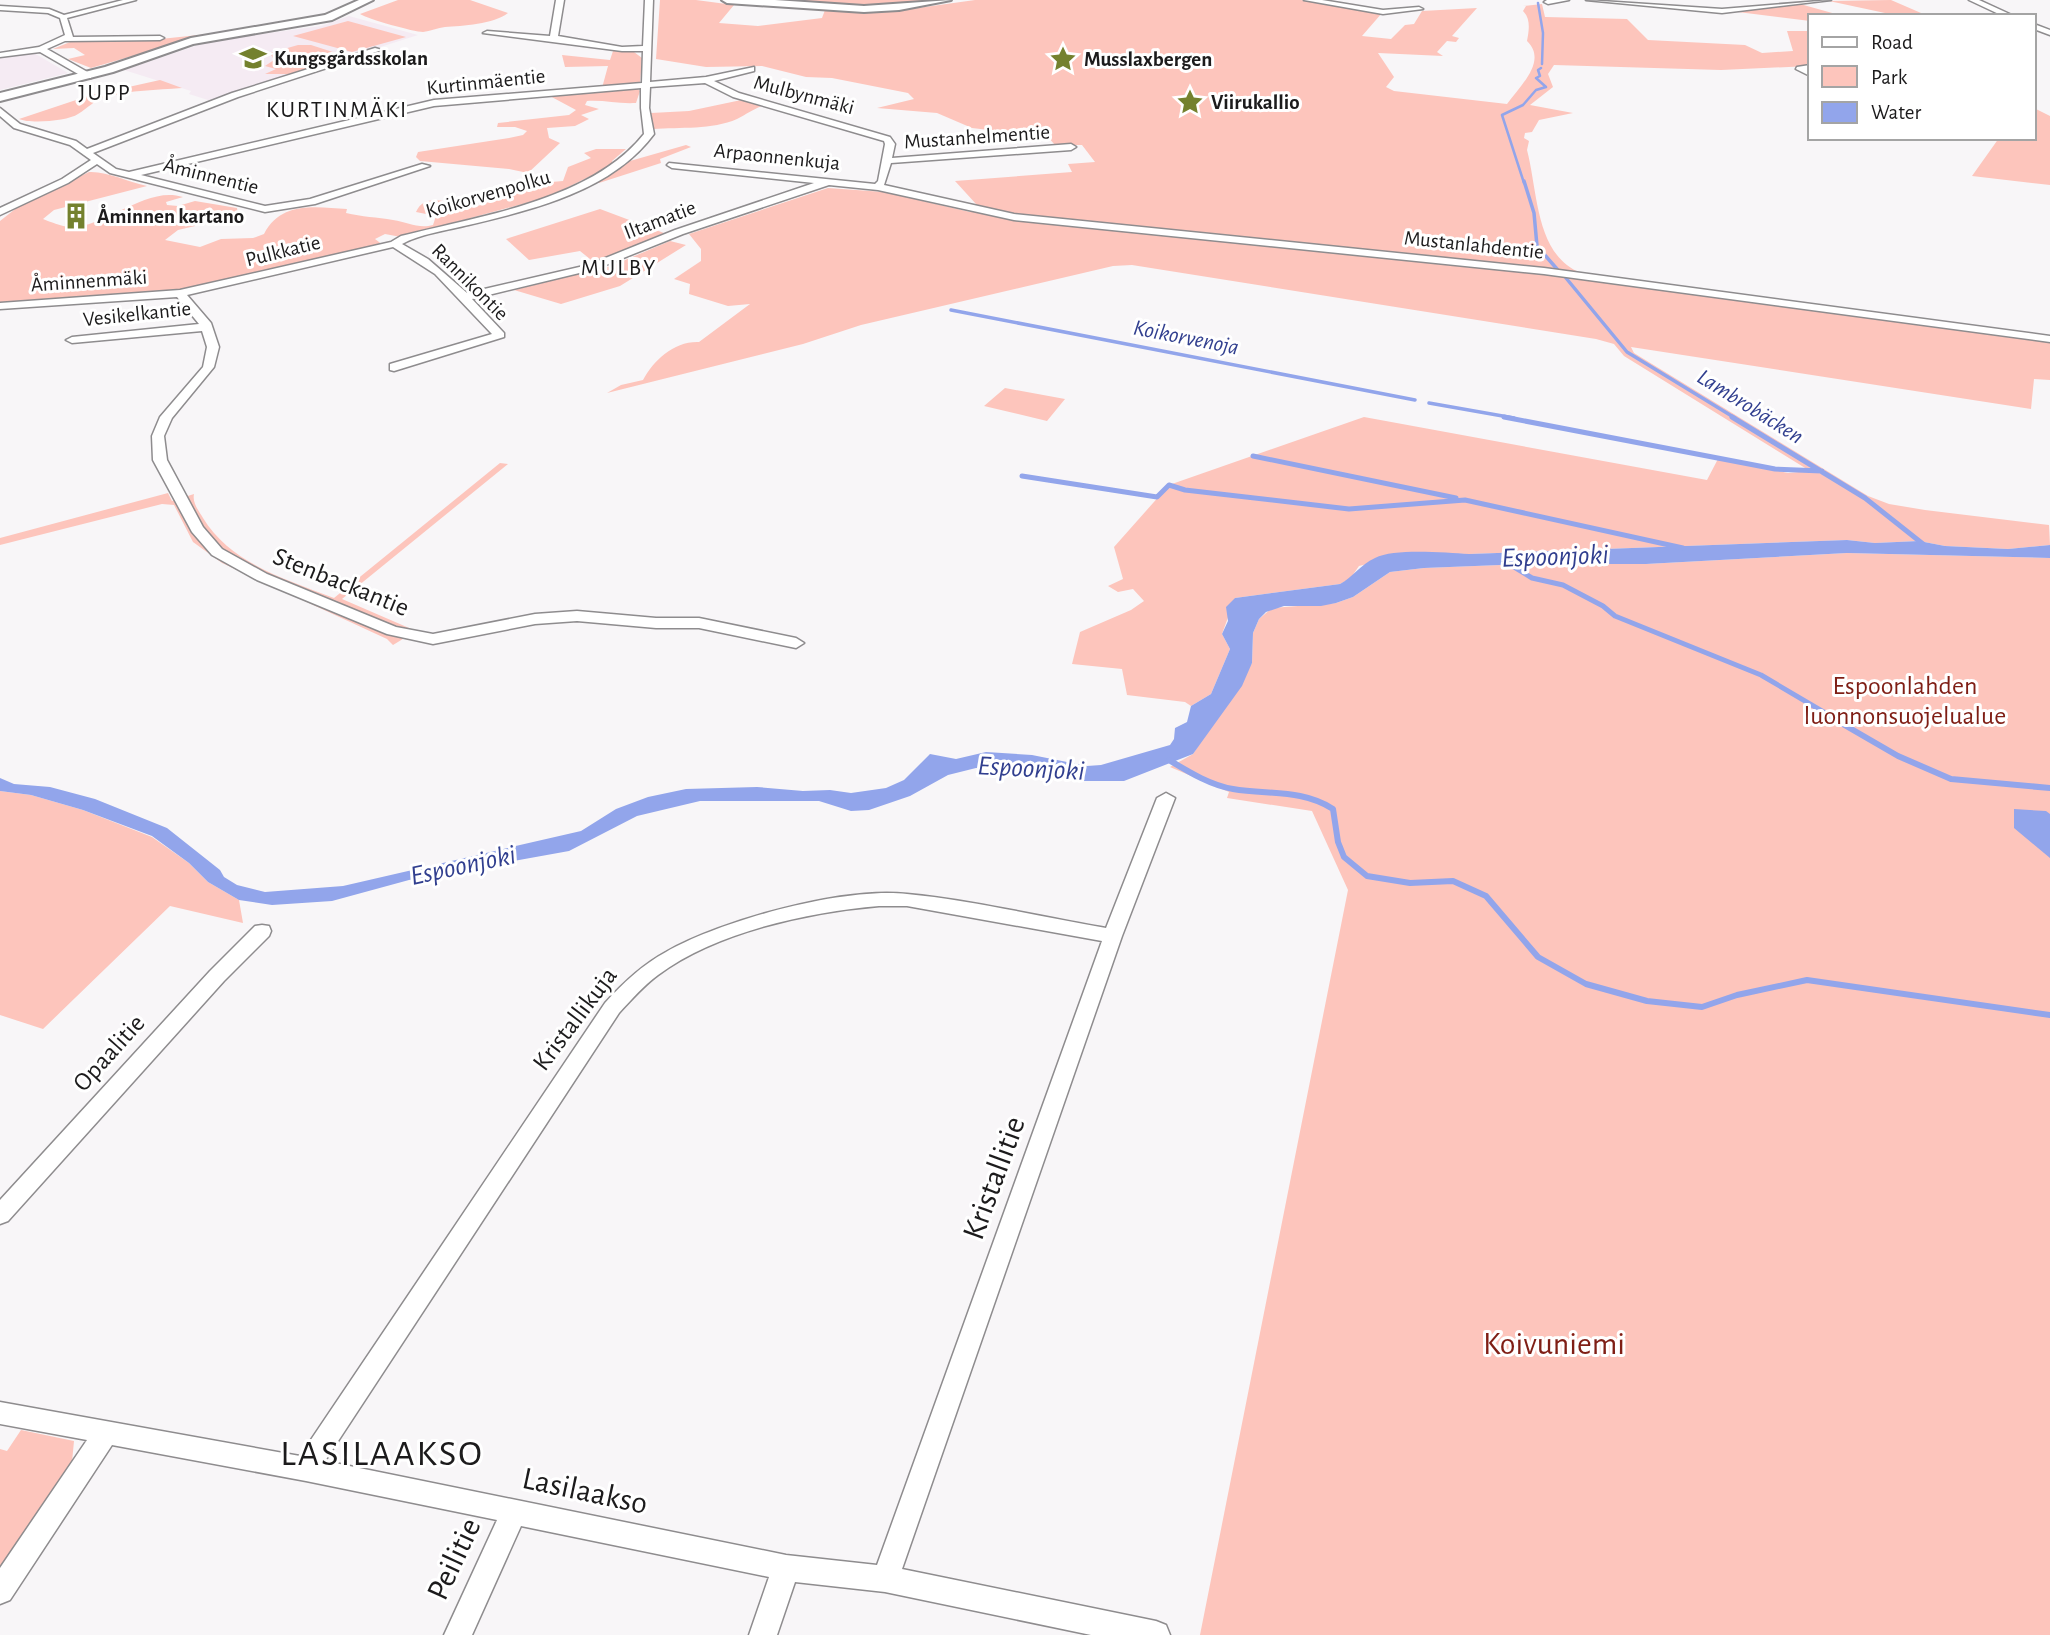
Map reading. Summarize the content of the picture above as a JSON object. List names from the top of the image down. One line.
{"streets":{"street":["Kurtinmäentie","Mulbynmäki","Mustanhelmentie","Arpaonnenkuja","Åminnentie","Koikorvenpolku","Iltamatie","Mustanlahdentie","Pulkkatie","Åminnenmäki","Rannikontie","Vesikelkantie","Stenbackantie","Kristallikuja","Opaalitie","Kristallitie","Lasilaakso","Peilitie"]},"crossings":[["Kurtinmäentie","Åminnentie"],["Kurtinmäentie","Koikorvenpolku"],["Mulbynmäki","Mustanhelmentie"],["Arpaonnenkuja","Iltamatie"],["Arpaonnenkuja","Mustanlahdentie"],["Koikorvenpolku","Pulkkatie"],["Koikorvenpolku","Rannikontie"],["Iltamatie","Rannikontie"],["Pulkkatie","Åminnenmäki"],["Pulkkatie","Rannikontie"],["Pulkkatie","Stenbackantie"],["Åminnenmäki","Stenbackantie"],["Vesikelkantie","Stenbackantie"],["Kristallikuja","Kristallitie"],["Kristallikuja","Lasilaakso"],["Kristallitie","Lasilaakso"],["Lasilaakso","Peilitie"]],"districts":["JUPP","KURTINMÄKI","MULBY","LASILAAKSO"],"water":["Koikorvenoja","Lambrobäcken","Espoonjoki"],"parks":["Espoonlahden luonnonsuojelualue","Koivuniemi"],"places":{"school or university":["Kungsgårdsskolan"],"place":["Musslaxbergen","Viirukallio"],"building":["Åminnen kartano"]},"legend":["Road","Park","Water"]}
